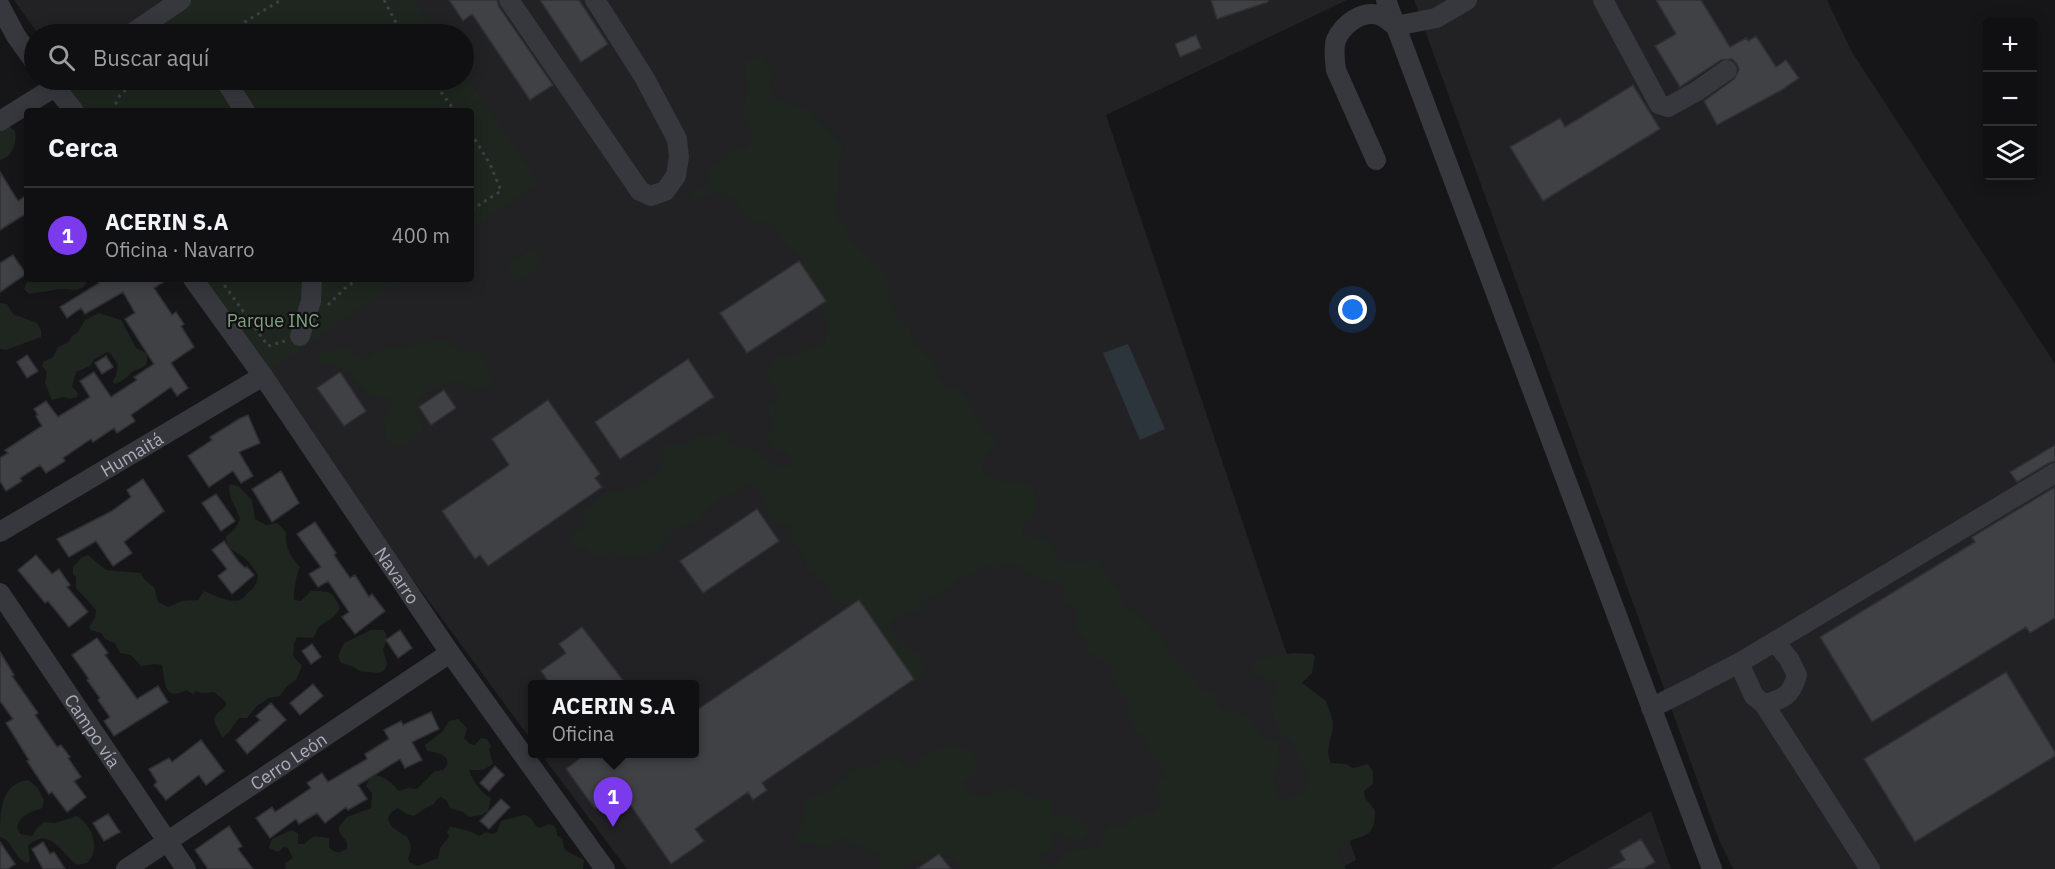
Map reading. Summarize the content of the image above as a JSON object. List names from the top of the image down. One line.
{"streets":{"street":["Humaitá","Navarro","Campo vía","Cerro León"]},"crossings":[["Humaitá","Navarro"],["Navarro","Cerro León"],["Campo vía","Cerro León"]],"parks":["Parque INC"],"page":{"map_buttons":["+","−"],"search":"Buscar aquí","heading":"Cerca","list":[{"mark":"1","name":"ACERIN S.A","note":"Oficina · Navarro","value":"400 m"}],"popup":["ACERIN S.A","Oficina"],"pins":"1"}}
